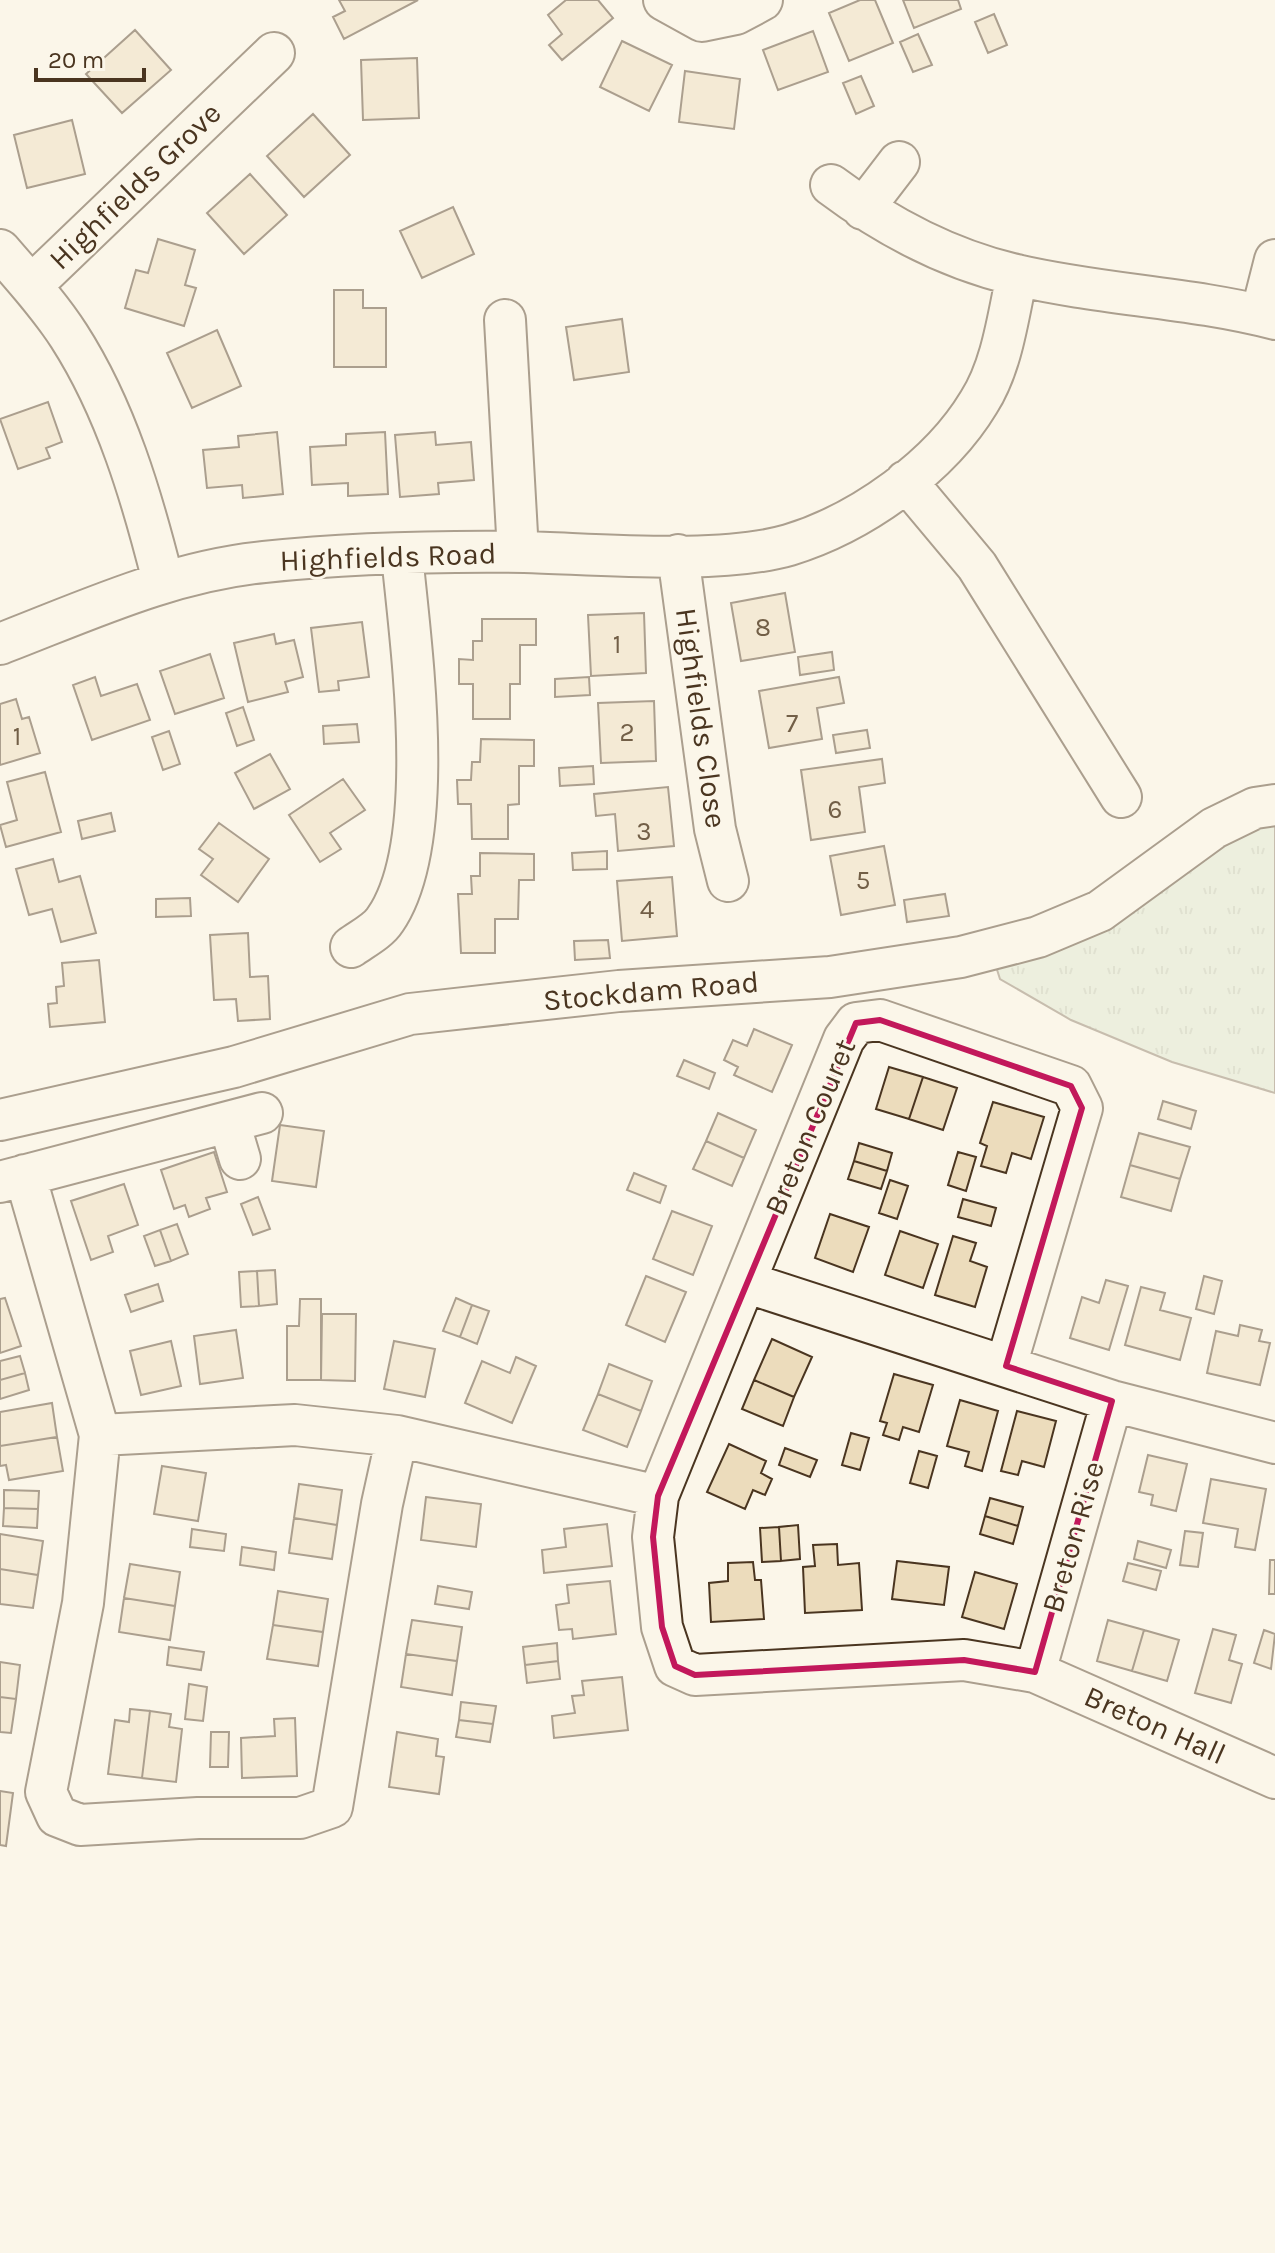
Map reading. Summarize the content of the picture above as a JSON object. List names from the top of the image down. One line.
{"streets":{"street":["Highfields Grove","Highfields Road","Highfields Close","Stockdam Road","Breton Couret","Breton Rise","Breton Hall"]},"crossings":[["Highfields Road","Highfields Close"],["Breton Couret","Breton Hall"],["Breton Rise","Breton Hall"]],"house_numbers":["8","1","7","2","1","6","3","5","4"],"scale_bar":"20 m"}
